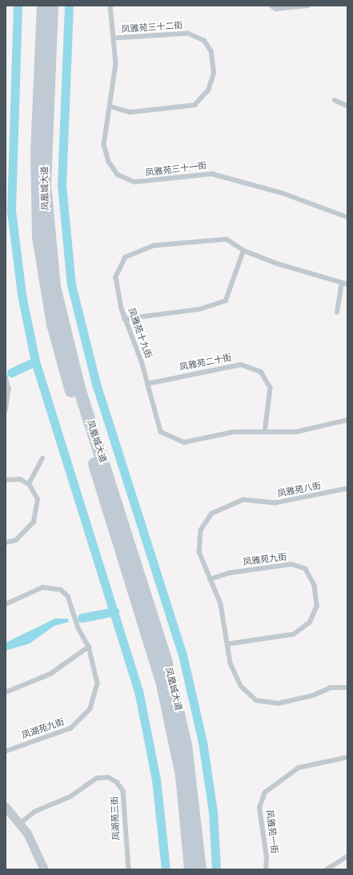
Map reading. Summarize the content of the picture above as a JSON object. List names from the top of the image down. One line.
{"streets":{"main road":["凤凰城大道"],"lane":["凤雅苑三十二街","凤雅苑三十一街","凤雅苑十九街","凤雅苑二十街","凤雅苑八街","凤雅苑九街","凤湖苑九街","凤湖苑三街","凤雅苑一街"]},"crossings":[["凤雅苑三十二街","凤雅苑三十一街"],["凤雅苑十九街","凤雅苑二十街"],["凤雅苑八街","凤雅苑九街"]]}
